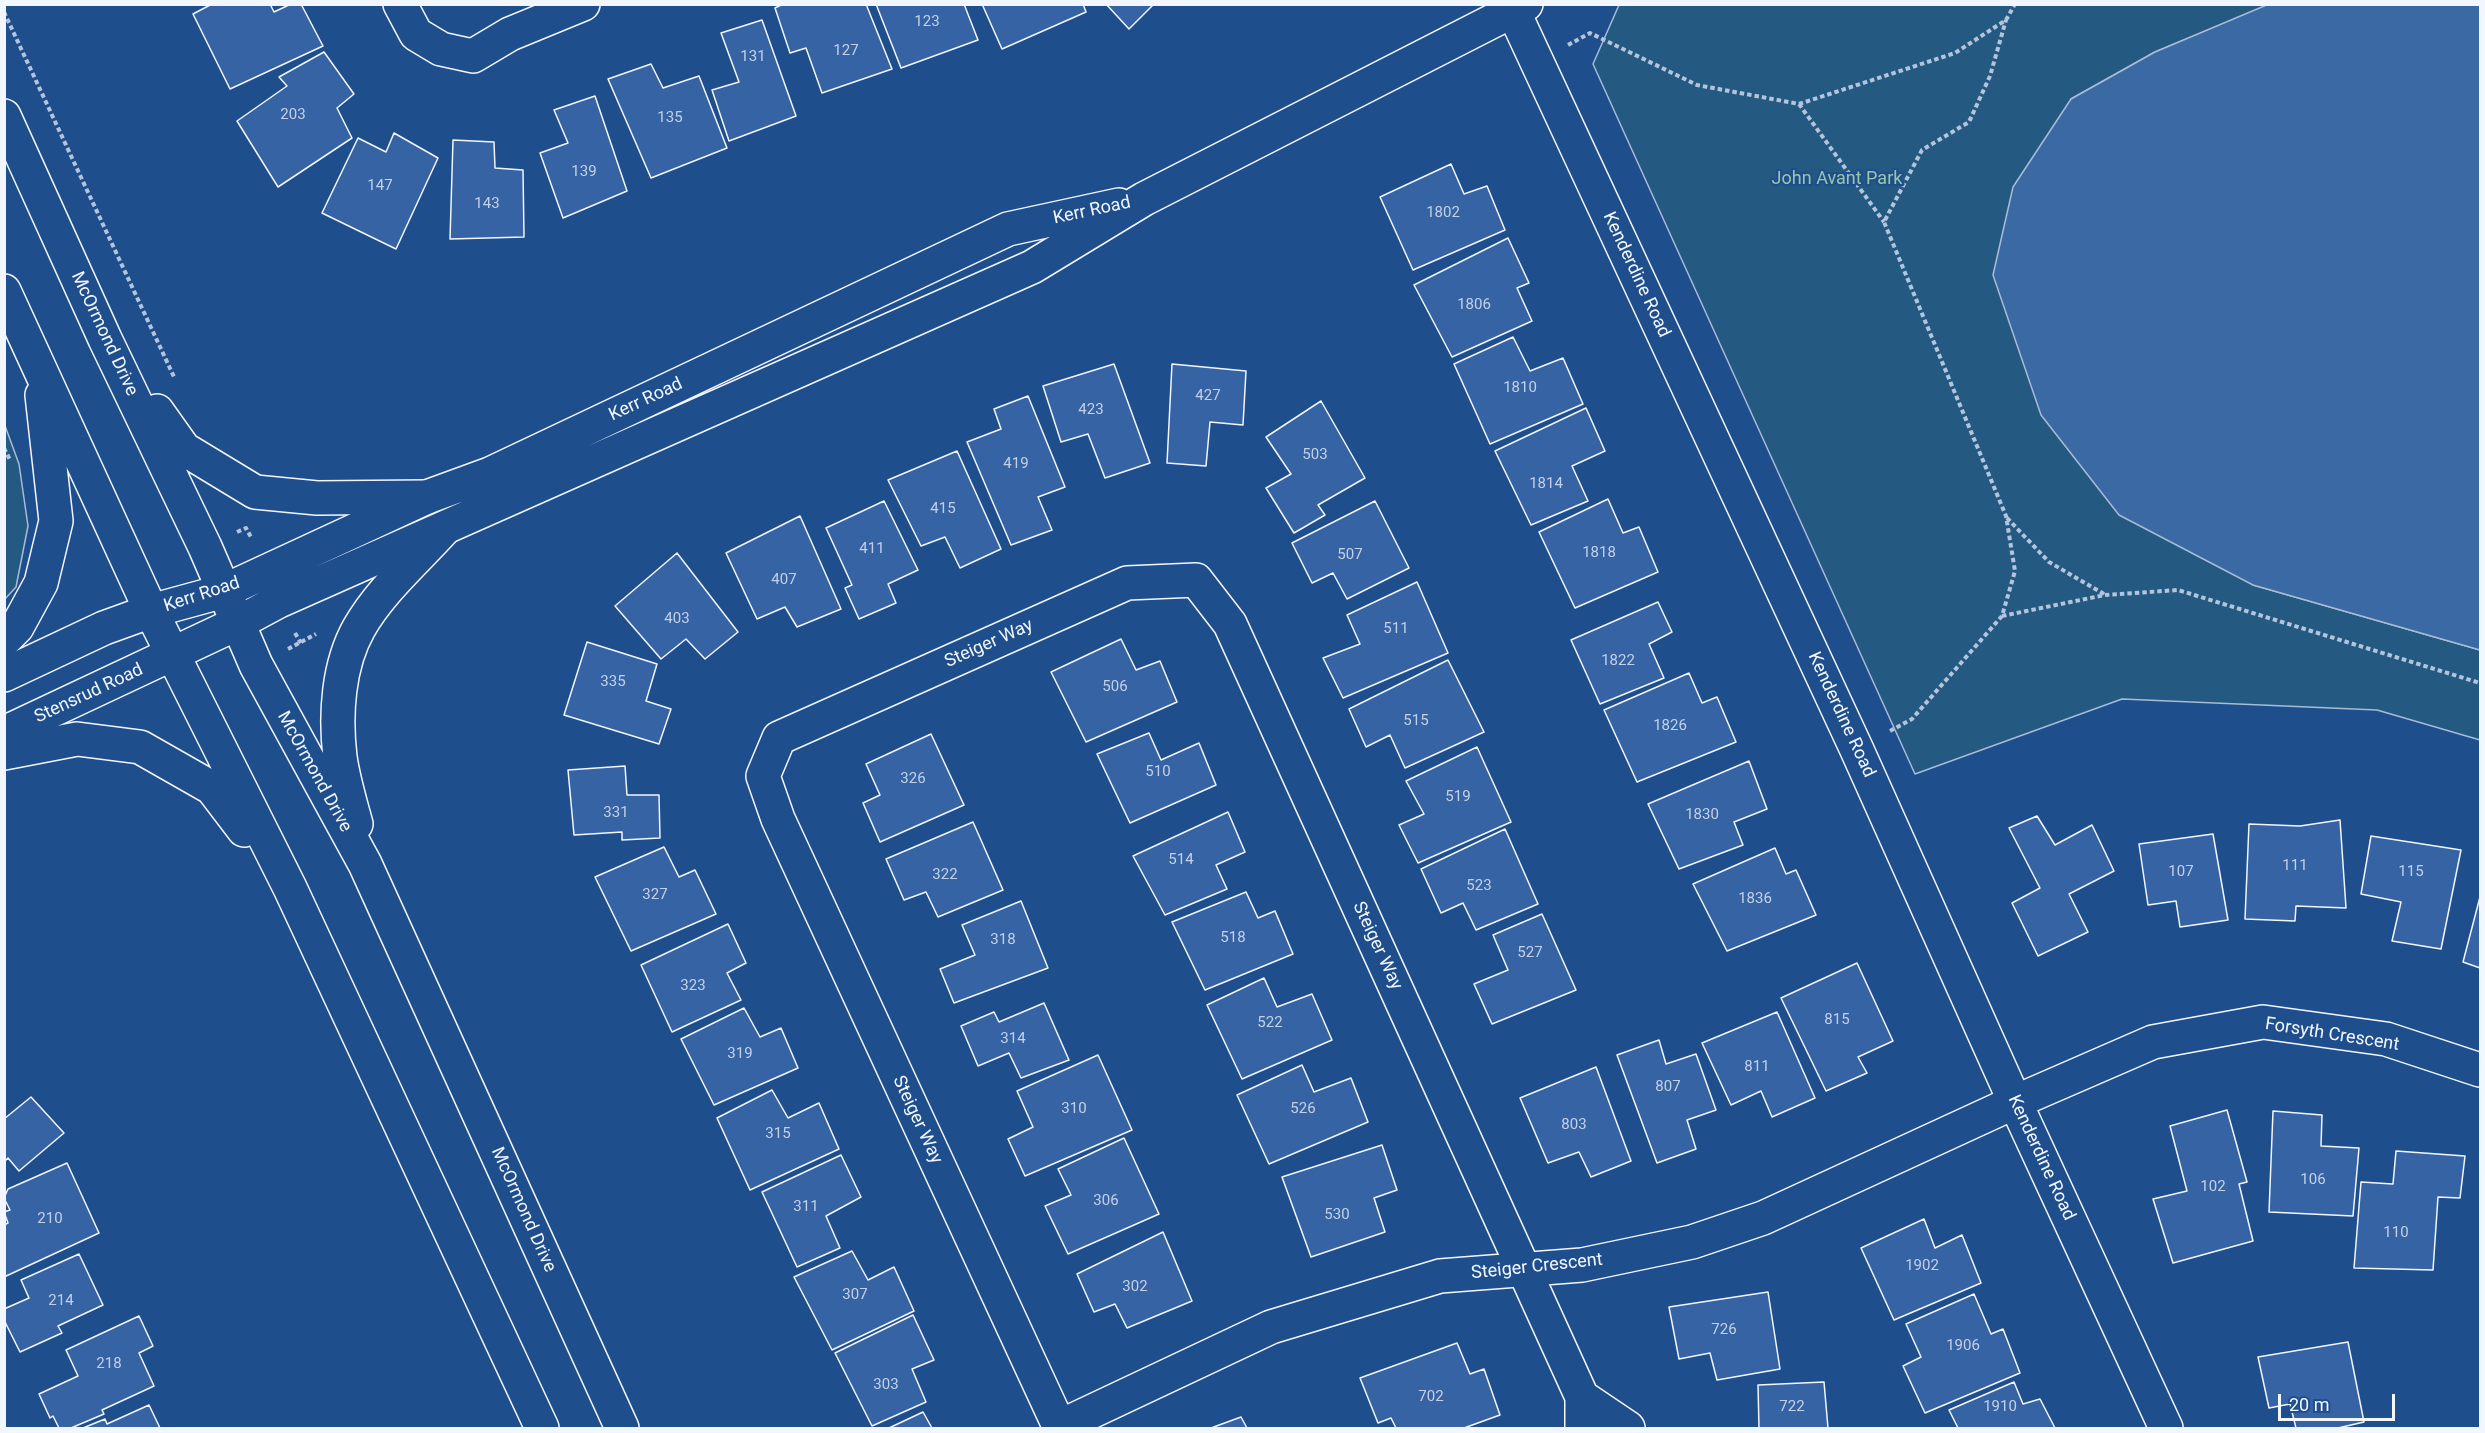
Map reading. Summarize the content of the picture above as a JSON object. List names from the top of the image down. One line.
{"streets":{"street":["Kerr Road","Kenderdine Road","McOrmond Drive","Steiger Way","Stensrud Road","Forsyth Crescent","Steiger Crescent"]},"crossings":[["Kerr Road","Kenderdine Road"],["Kerr Road","McOrmond Drive"],["Kerr Road","Stensrud Road"],["Kenderdine Road","Forsyth Crescent"],["Kenderdine Road","Steiger Crescent"],["Steiger Way","Steiger Crescent"],["Forsyth Crescent","Steiger Crescent"]],"parks":["John Avant Park"],"house_numbers":["123","127","131","203","135","139","147","143","1802","1806","1810","427","423","503","419","1814","415","411","1818","507","407","403","511","1822","335","506","515","1826","510","326","519","331","1830","514","111","107","115","322","523","327","1836","518","318","527","323","815","522","314","319","811","807","310","526","803","315","106","102","306","311","530","210","110","1902","302","307","214","726","1906","218","303","702","722","1910"],"scale_bar":"20 m"}
